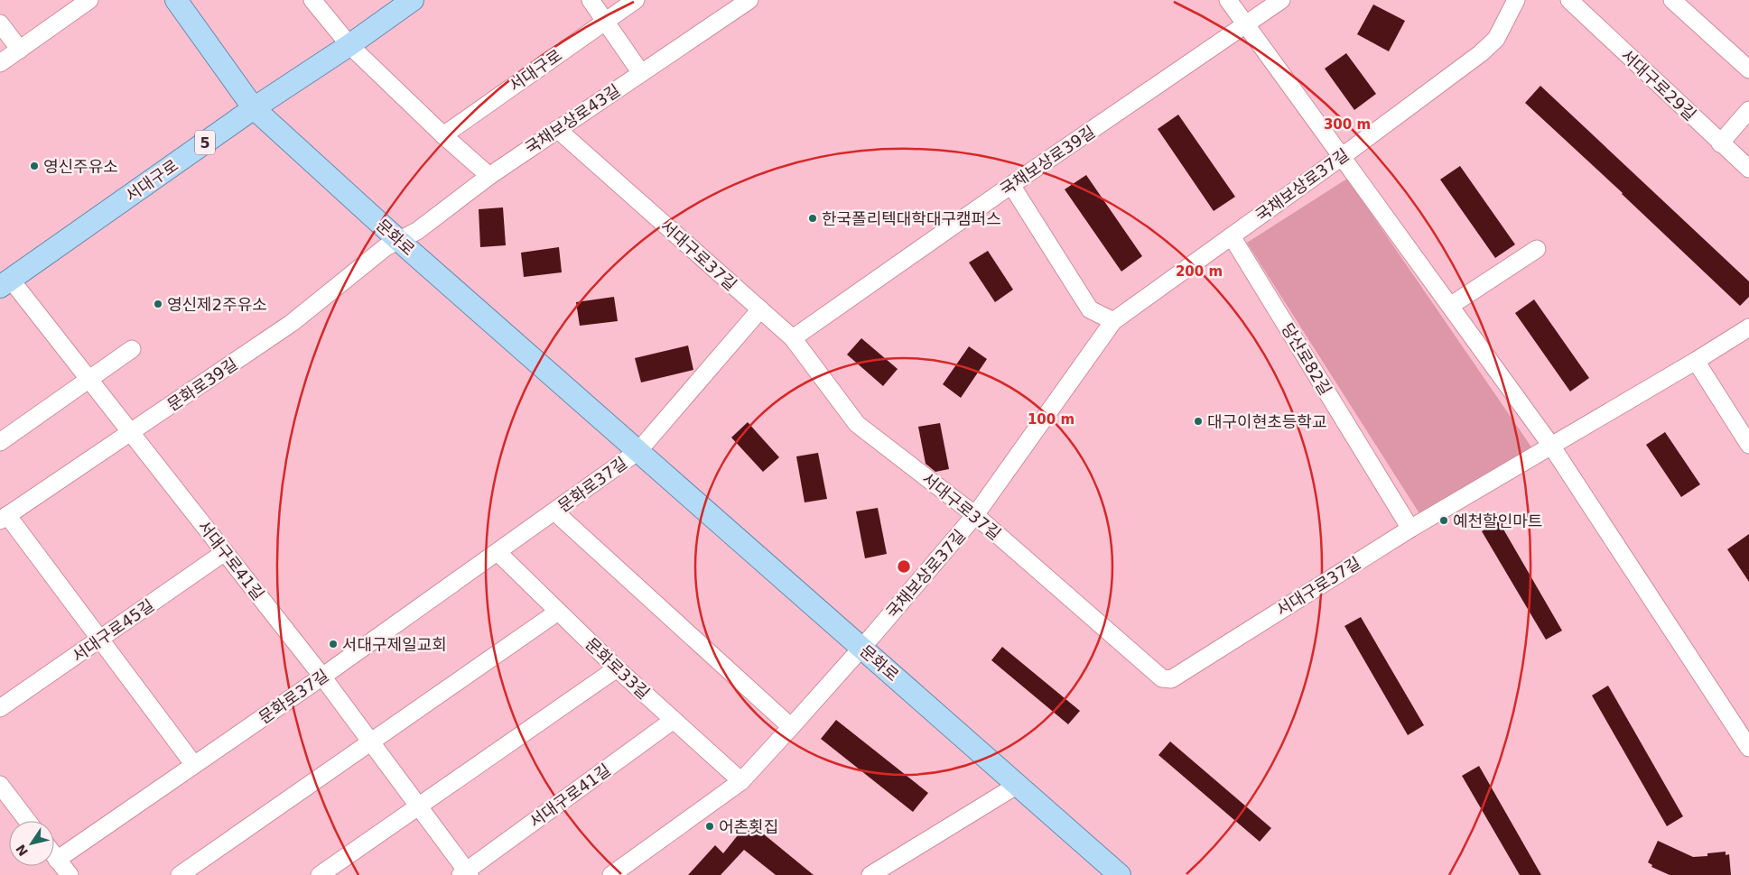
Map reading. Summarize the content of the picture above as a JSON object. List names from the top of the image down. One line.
{"streets":{"main road":["서대구로","5","문화로"],"street":["서대구로29길","국채보상로43길","국채보상로39길","국채보상로37길","서대구로37길","당산로82길","문화로39길","문화로37길","서대구로41길","서대구로45길","문화로33길"]},"crossings":[["서대구로","문화로"],["서대구로","서대구로41길"],["국채보상로43길","문화로"],["국채보상로43길","서대구로37길"],["국채보상로43길","문화로39길"],["국채보상로39길","서대구로37길"],["국채보상로37길","문화로"],["국채보상로37길","서대구로37길"],["국채보상로37길","당산로82길"],["문화로","문화로39길"],["문화로","문화로37길"],["서대구로37길","당산로82길"],["문화로39길","서대구로41길"],["문화로37길","서대구로41길"],["문화로37길","문화로33길"],["서대구로41길","서대구로45길"],["서대구로41길","문화로33길"]],"places":["영신주유소","한국폴리텍대학대구캠퍼스","영신제2주유소","대구이현초등학교","예천할인마트","서대구제일교회","어촌횟집"],"north":"bottom left","rings":["300 m","200 m","100 m"]}
